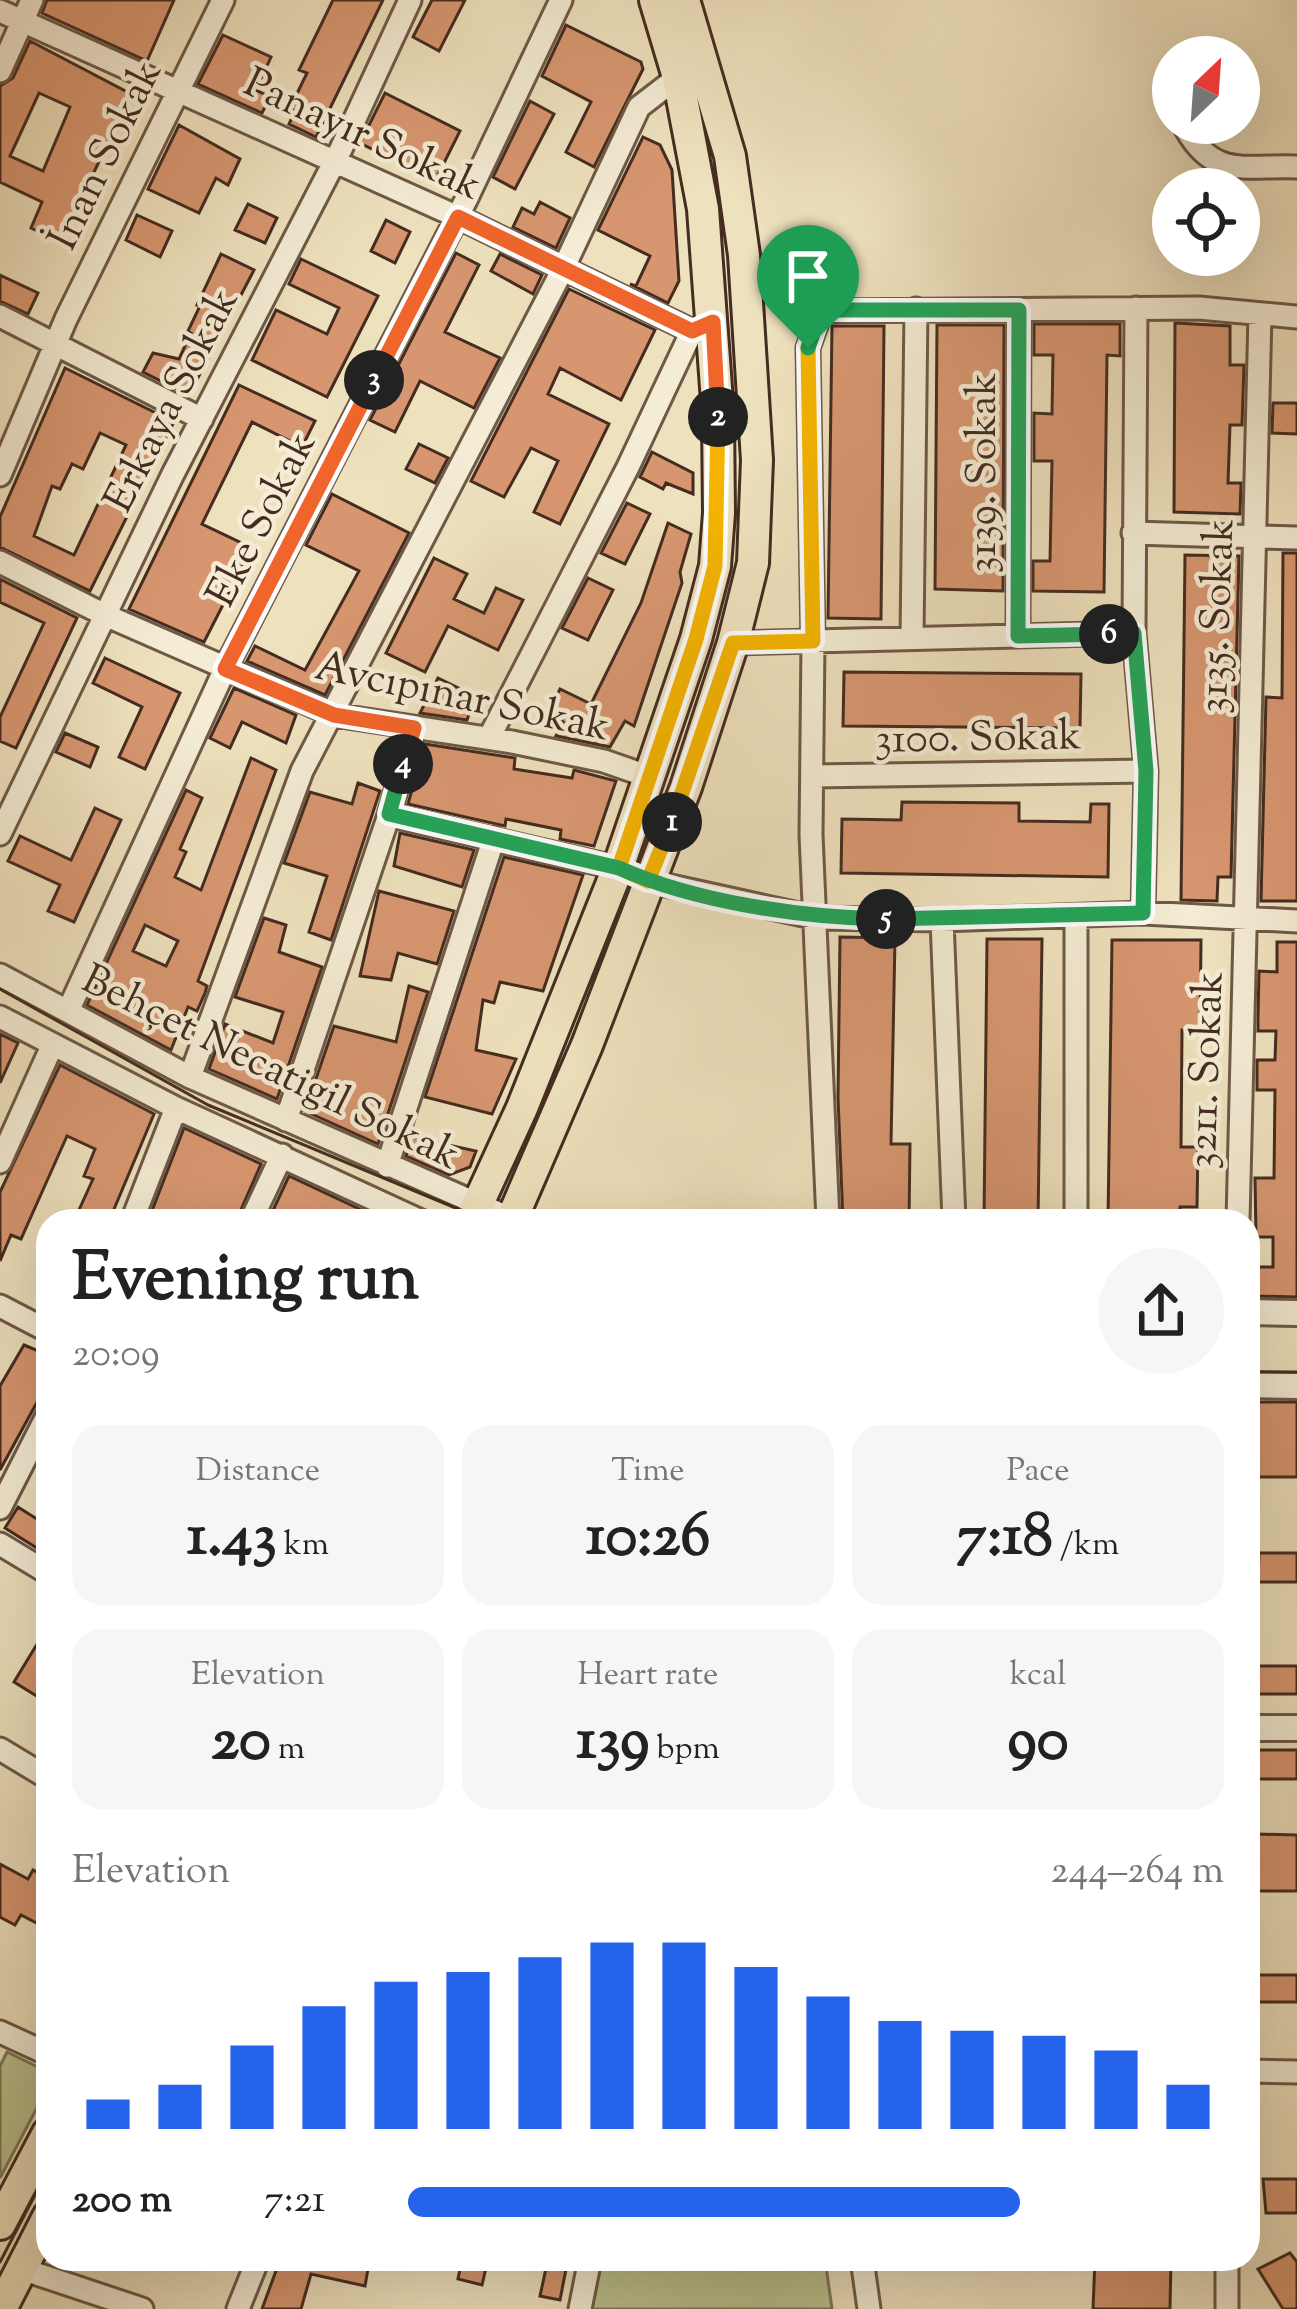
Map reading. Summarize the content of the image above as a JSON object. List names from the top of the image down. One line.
{"streets":{"street":["Panayır Sokak","İnan Sokak","Erkaya Sokak","3139. Sokak","Eke Sokak","3135. Sokak","Avcıpınar Sokak","3100. Sokak","Behçet Necatigil Sokak","3211. Sokak"]},"crossings":[["Panayır Sokak","İnan Sokak"],["Panayır Sokak","Erkaya Sokak"],["Panayır Sokak","Eke Sokak"],["Erkaya Sokak","Avcıpınar Sokak"],["Eke Sokak","Avcıpınar Sokak"],["Eke Sokak","Behçet Necatigil Sokak"],["3135. Sokak","3211. Sokak"]],"north":"top right","page":{"pins":["3","2","6","4","1","5"],"heading":["Evening run","20:09"],"stats":[["Distance","1.43 km"],["Time","10:26"],["Pace","7:18 /km"],["Elevation","20 m"],["Heart rate","139 bpm"],["kcal","90"]],"chart":["Elevation","244–264 m"],"list":[{"name":"200 m","note":"7:21"}]}}
